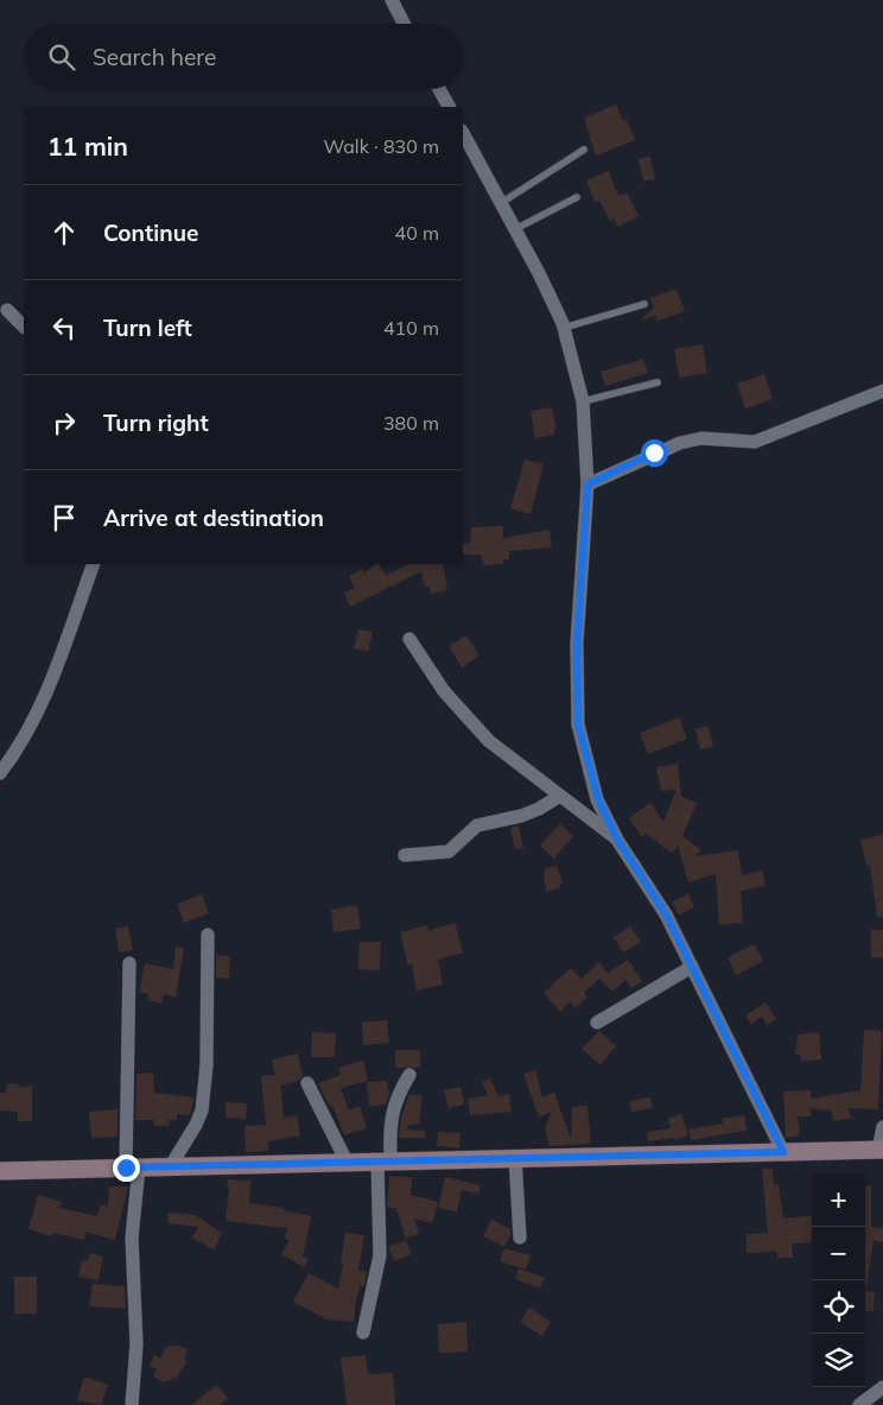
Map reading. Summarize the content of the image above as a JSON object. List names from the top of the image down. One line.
{"page":{"search":"Search here","heading":["11 min","Walk · 830 m"],"list":[["Continue","40 m"],["Turn left","410 m"],["Turn right","380 m"],"Arrive at destination"],"map_buttons":["+","−"]}}
